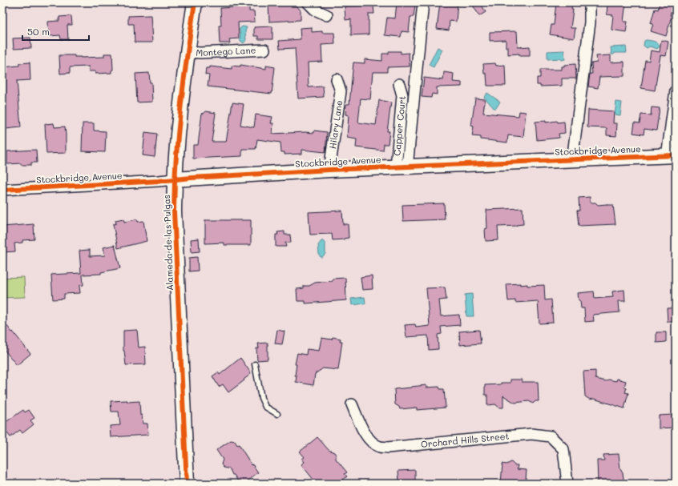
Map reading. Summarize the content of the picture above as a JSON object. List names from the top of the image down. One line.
{"streets":{"main road":["Stockbridge Avenue","Alameda de las Pulgas"],"street":["Montego Lane","Hilary Lane","Capper Court","Orchard Hills Street"]},"crossings":[["Montego Lane","Alameda de las Pulgas"],["Hilary Lane","Stockbridge Avenue"],["Capper Court","Stockbridge Avenue"],["Stockbridge Avenue","Alameda de las Pulgas"]],"scale_bar":"50 m"}
